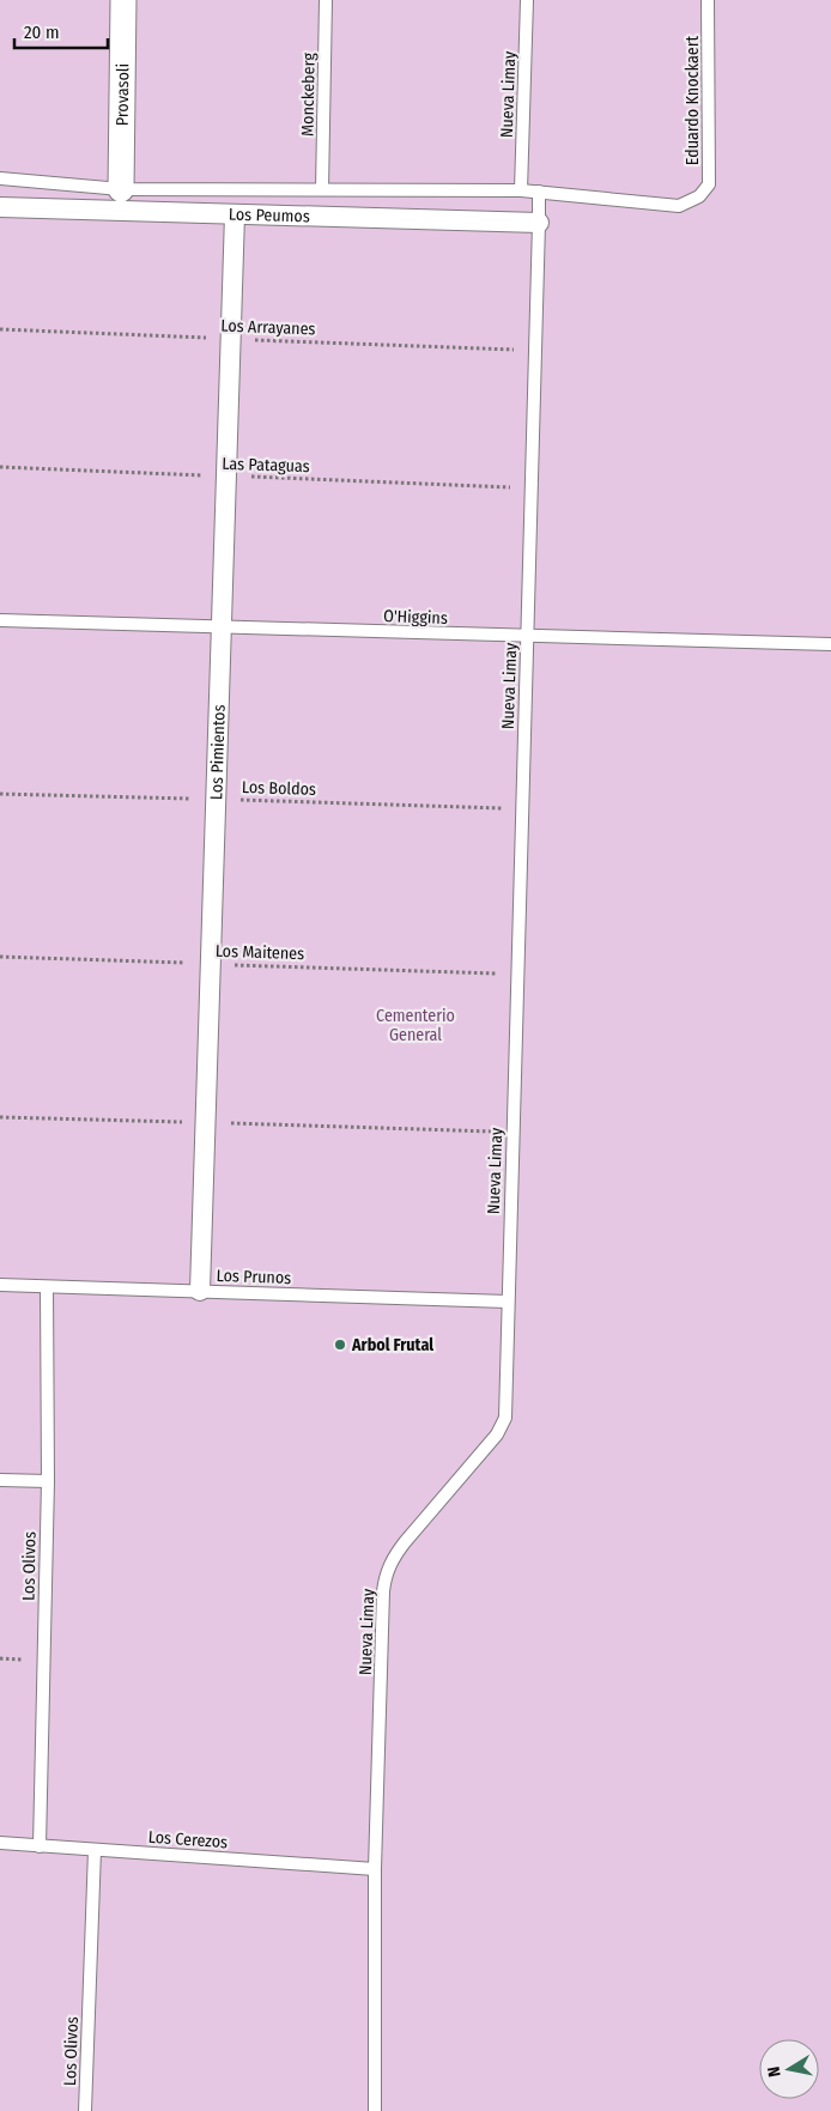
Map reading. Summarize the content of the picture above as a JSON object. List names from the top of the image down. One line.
{"streets":{"street":["Provasoli","Los Peumos","Los Pimientos"],"lane":["Monckeberg","Nueva Limay","Eduardo Knockaert","O'Higgins","Los Prunos","Los Olivos","Los Cerezos"],"path":["Los Arrayanes","Las Pataguas","Los Boldos","Los Maitenes"]},"crossings":[["Nueva Limay","Eduardo Knockaert"],["Nueva Limay","Los Peumos"],["Nueva Limay","Los Arrayanes"],["Nueva Limay","Las Pataguas"],["Nueva Limay","O'Higgins"],["Nueva Limay","Los Boldos"],["Nueva Limay","Los Maitenes"],["Nueva Limay","Los Prunos"],["Nueva Limay","Los Cerezos"],["Los Peumos","Los Pimientos"],["Los Arrayanes","Los Pimientos"],["Las Pataguas","Los Pimientos"],["O'Higgins","Los Pimientos"],["Los Pimientos","Los Boldos"],["Los Pimientos","Los Maitenes"],["Los Pimientos","Los Prunos"],["Los Prunos","Los Olivos"],["Los Olivos","Los Cerezos"]],"parks":["Cementerio General"],"places":["Arbol Frutal"],"scale_bar":"20 m","north":"left"}
